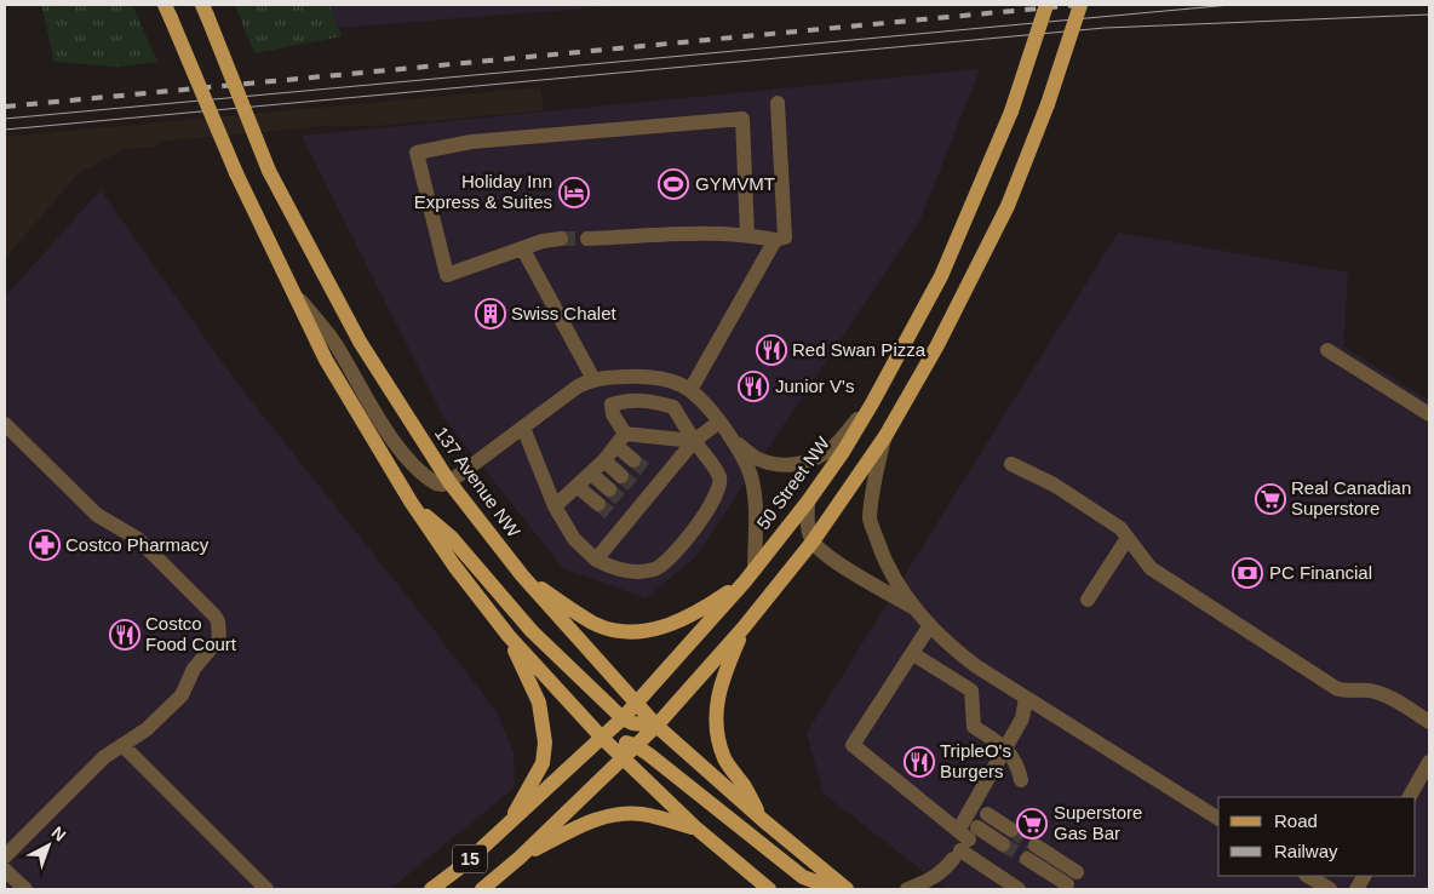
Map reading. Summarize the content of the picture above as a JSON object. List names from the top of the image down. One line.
{"streets":{"main road":["137 Avenue NW","50 Street NW","15"]},"crossings":[["137 Avenue NW","50 Street NW"]],"places":{"sports":["GYMVMT"],"hotel":["Holiday Inn Express & Suites"],"building":["Swiss Chalet"],"restaurant":["Red Swan Pizza","Junior V's","Costco Food Court","TripleO's Burgers"],"supermarket":["Real Canadian Superstore","Superstore Gas Bar"],"pharmacy":["Costco Pharmacy"],"bank":["PC Financial"]},"legend":["Road","Railway"],"north":"top right"}
